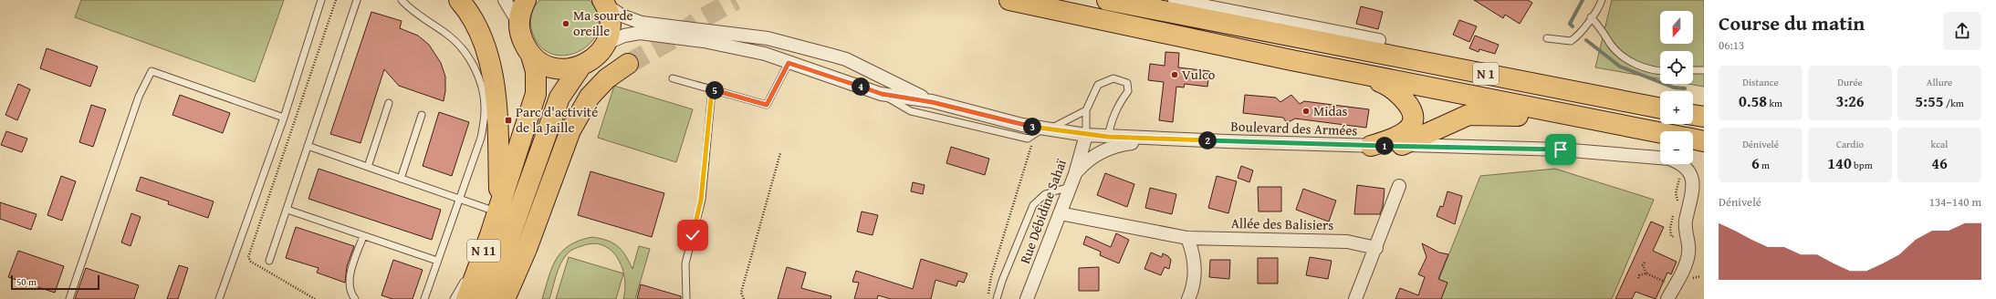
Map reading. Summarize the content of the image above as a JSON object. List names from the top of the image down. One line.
{"streets":{"highway":["N 1","N 11"],"street":["Boulevard des Armées","Rue Débidine Sahaï","Allée des Balisiers"]},"crossings":[["Boulevard des Armées","Rue Débidine Sahaï"],["Rue Débidine Sahaï","Allée des Balisiers"]],"places":{"other":["Ma sourde oreille","Vulco","Midas"],"transit":["Parc d'activité de la Jaille"]},"scale_bar":"50 m","north":"bottom","page":{"heading":["Course du matin","06:13"],"map_buttons":["+","−"],"stats":[["Distance","0.58 km"],["Durée","3:26"],["Allure","5:55 /km"],["Dénivelé","6 m"],["Cardio","140 bpm"],["kcal","46"]],"pins":["4","5","3","2","1"],"chart":["Dénivelé","134–140 m"],"scale":"50 m"}}
